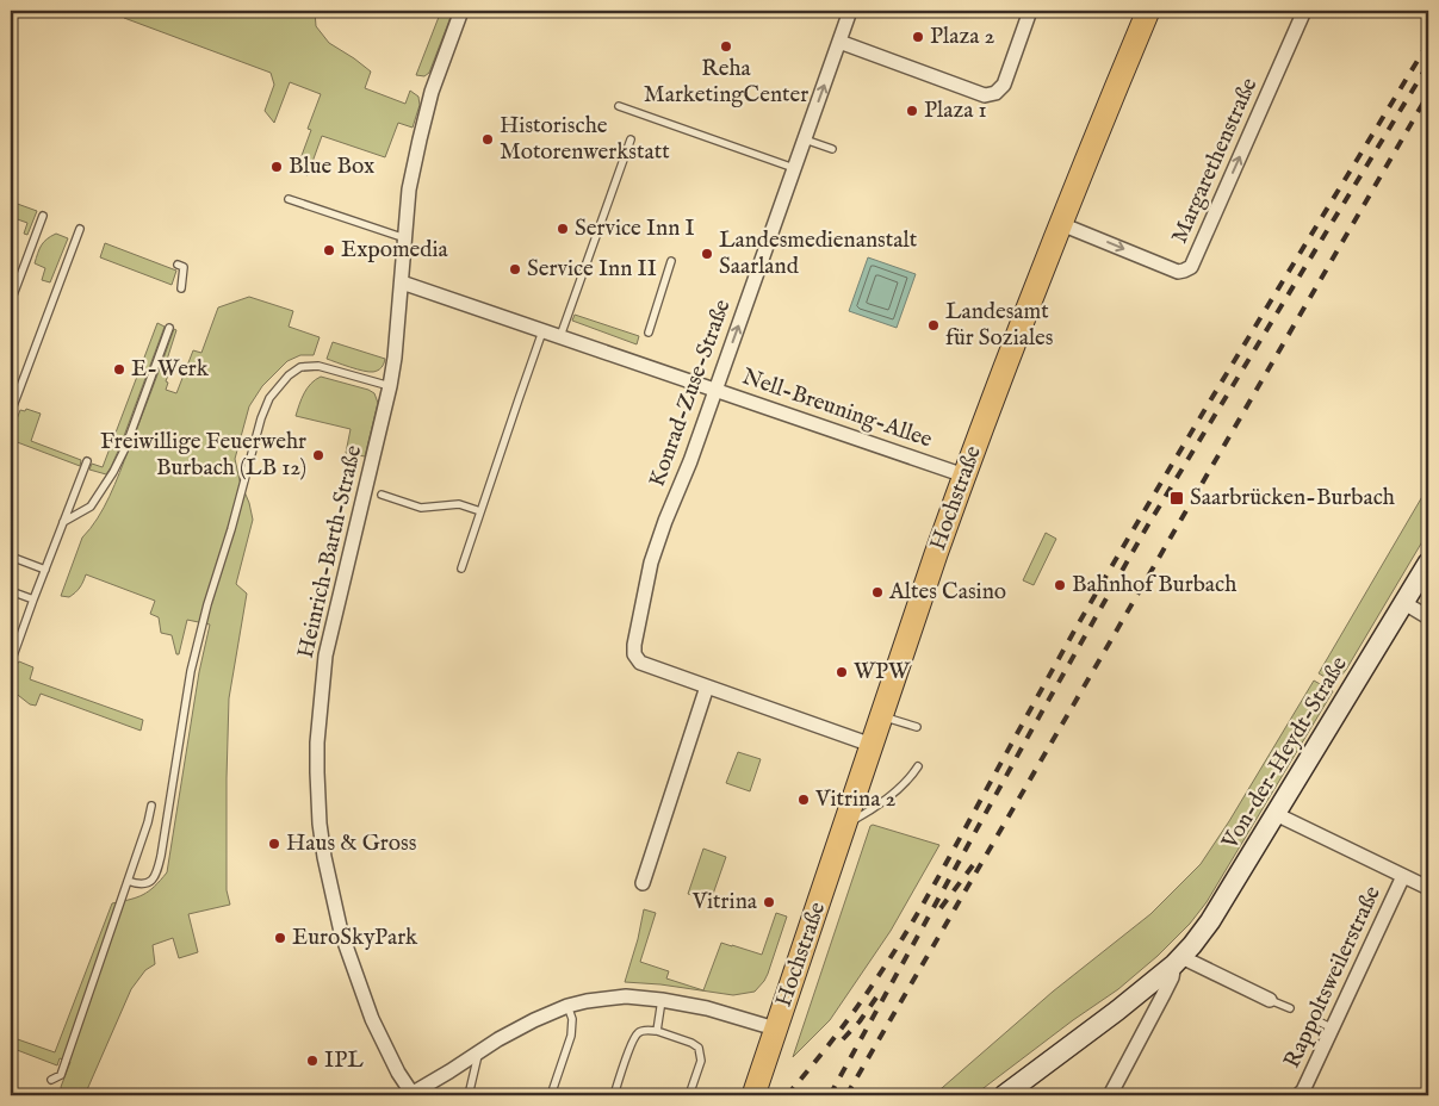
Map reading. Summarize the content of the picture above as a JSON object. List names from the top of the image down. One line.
{"streets":{"main road":["Hochstraße","Von-der-Heydt-Straße"],"street":["Margarethenstraße","Konrad-Zuse-Straße","Nell-Breuning-Allee","Heinrich-Barth-Straße","Rappoltsweilerstraße"]},"crossings":[["Margarethenstraße","Hochstraße"],["Konrad-Zuse-Straße","Nell-Breuning-Allee"],["Konrad-Zuse-Straße","Hochstraße"],["Nell-Breuning-Allee","Hochstraße"],["Nell-Breuning-Allee","Heinrich-Barth-Straße"],["Von-der-Heydt-Straße","Rappoltsweilerstraße"]],"one_way":["Konrad-Zuse-Straße"],"places":{"other":["Plaza 2","Reha MarketingCenter","Plaza 1","Historische Motorenwerkstatt","Blue Box","Service Inn I","Expomedia","Landesmedienanstalt Saarland","Service Inn II","Landesamt für Soziales","E-Werk","Freiwillige Feuerwehr Burbach (LB 12)","Bahnhof Burbach","Altes Casino","WPW","Vitrina 2","Haus & Gross","Vitrina","EuroSkyPark","IPL"],"transit":["Saarbrücken-Burbach"]}}
